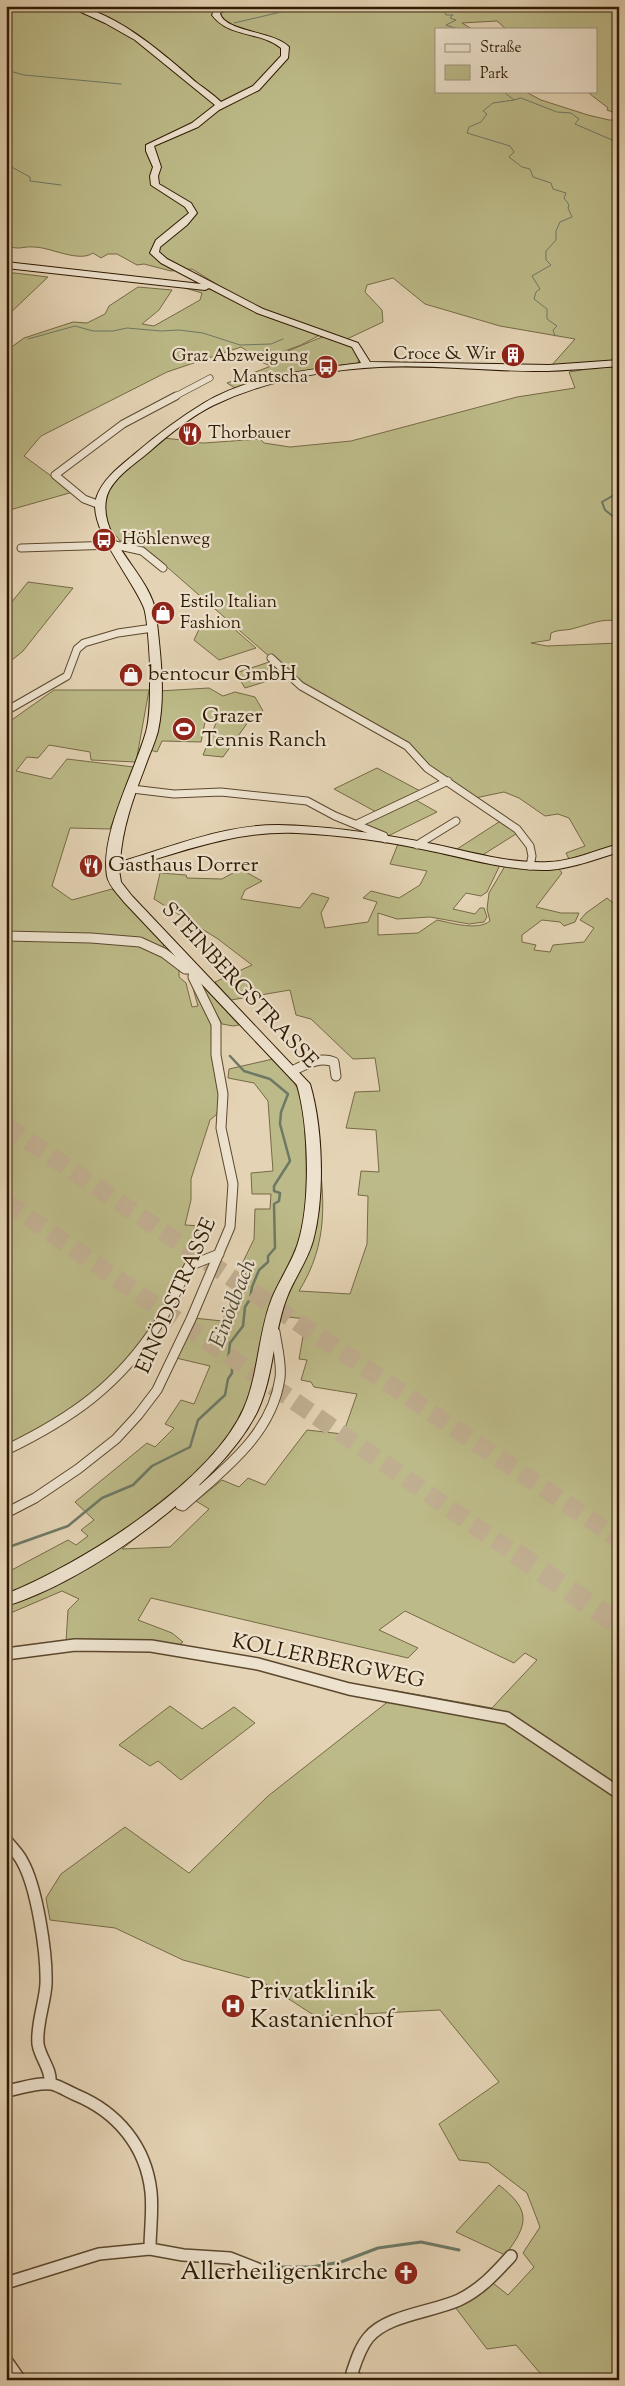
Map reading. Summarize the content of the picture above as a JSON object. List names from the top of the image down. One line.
{"streets":{"main road":["STEINBERGSTRASSE"],"street":["EINÖDSTRASSE","KOLLERBERGWEG"]},"crossings":[["STEINBERGSTRASSE","EINÖDSTRASSE"]],"water":["Einödbach"],"places":{"building":["Croce & Wir"],"bus stop":["Graz Abzweigung Mantscha","Höhlenweg"],"restaurant":["Thorbauer","Gasthaus Dorrer"],"shop":["Estilo Italian Fashion","bentocur GmbH"],"sports":["Grazer Tennis Ranch"],"hospital":["Privatklinik Kastanienhof"],"church":["Allerheiligenkirche"]},"legend":["Straße","Park"]}
